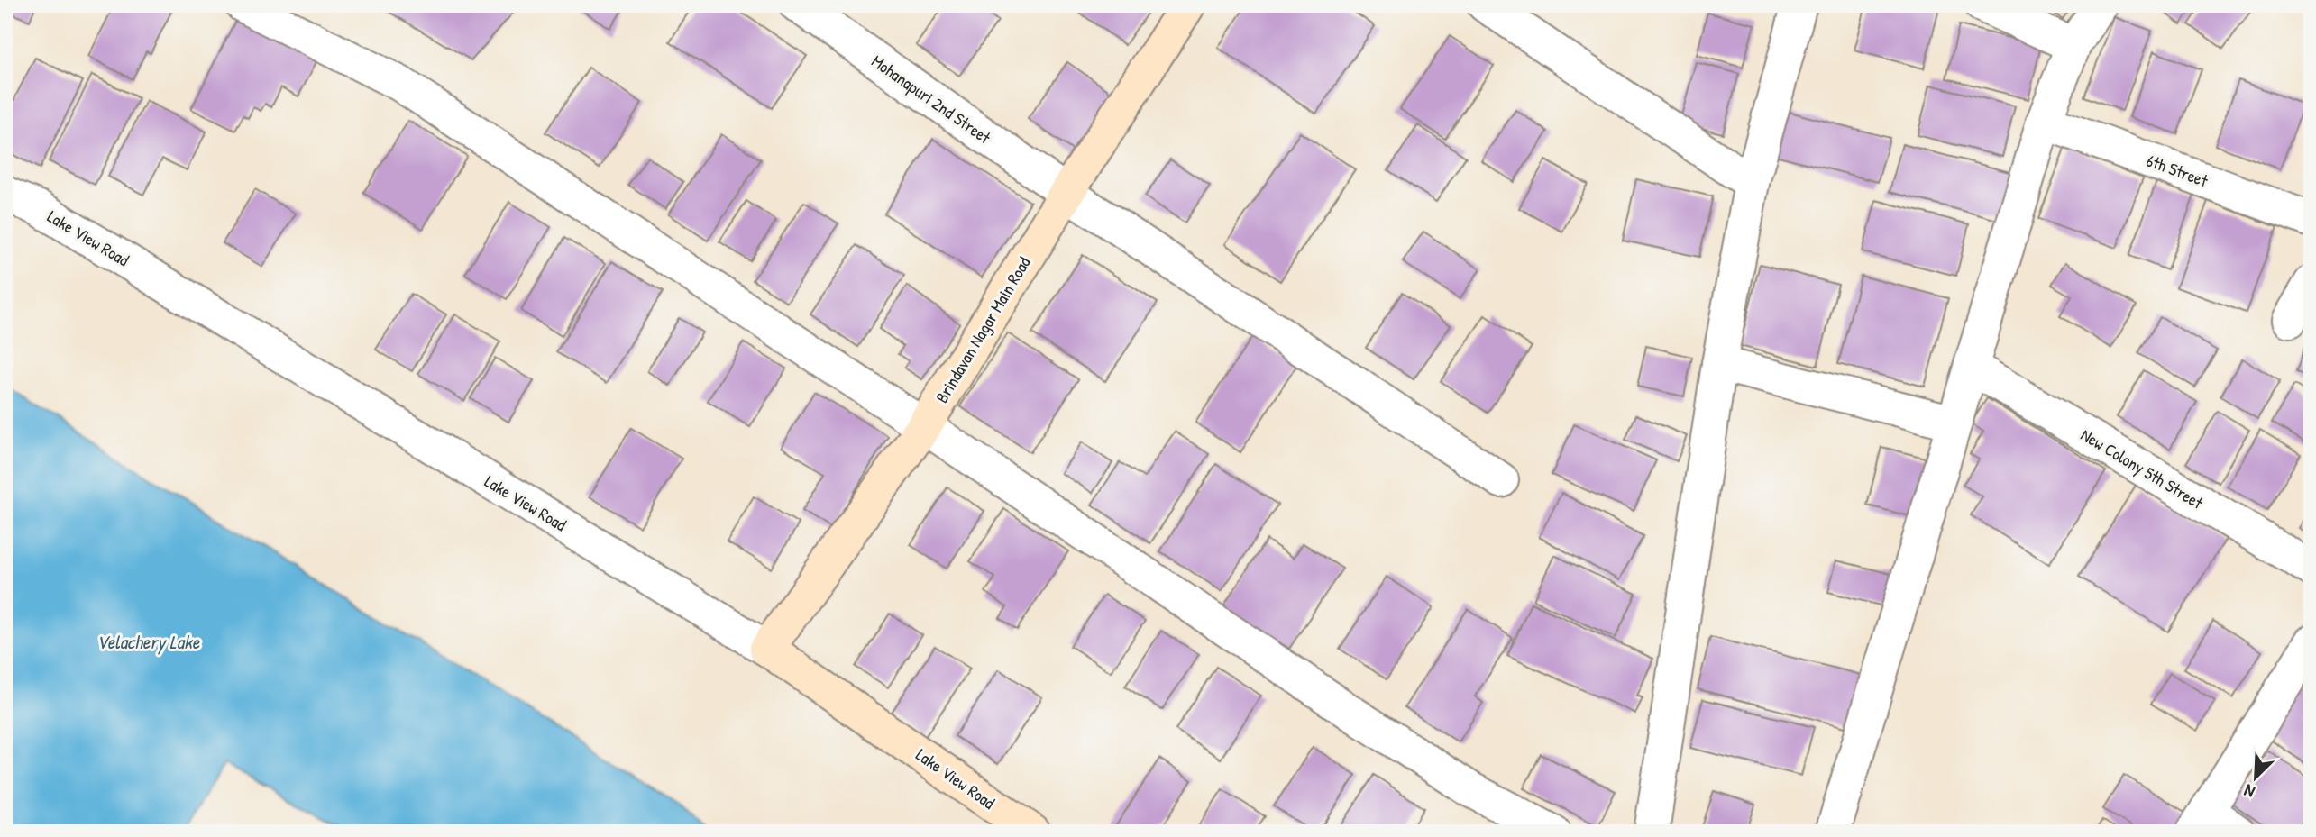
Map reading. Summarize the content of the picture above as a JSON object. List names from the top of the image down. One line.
{"streets":{"street":["Mohanapuri 2nd Street","6th Street","Lake View Road","Brindavan Nagar Main Road","New Colony 5th Street"]},"crossings":[["Mohanapuri 2nd Street","Brindavan Nagar Main Road"],["Lake View Road","Brindavan Nagar Main Road"]],"water":["Velachery Lake"],"north":"bottom left"}
